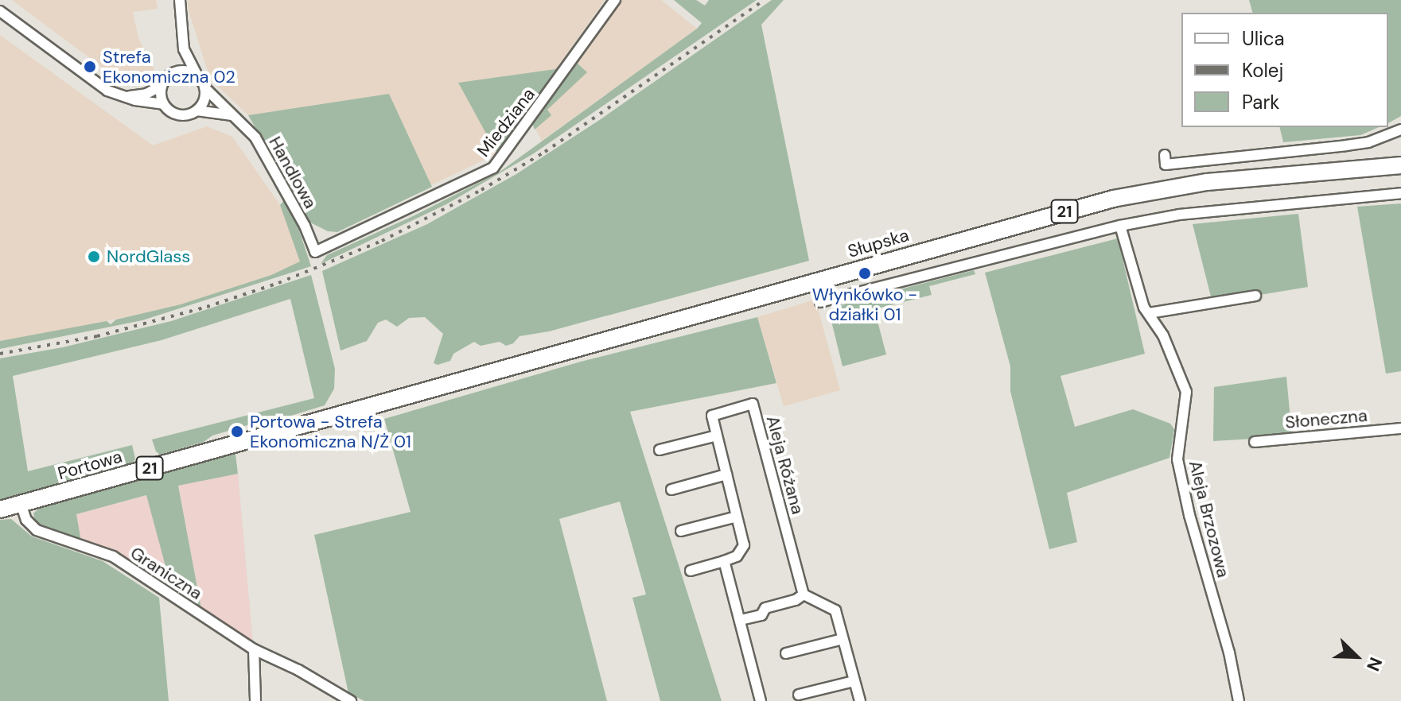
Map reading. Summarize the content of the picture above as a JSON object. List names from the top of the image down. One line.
{"streets":{"main road":["21","Słupska","Portowa"],"street":["Miedziana","Handlowa","Słoneczna","Aleja Różana","Aleja Brzozowa","Graniczna"]},"crossings":[["Miedziana","Handlowa"],["Słupska","Portowa"],["Portowa","Graniczna"]],"places":["Strefa Ekonomiczna 02","NordGlass","Włynkówko - działki 01","Portowa - Strefa Ekonomiczna N/Ż 01"],"legend":["Ulica","Kolej","Park"],"north":"bottom right"}
